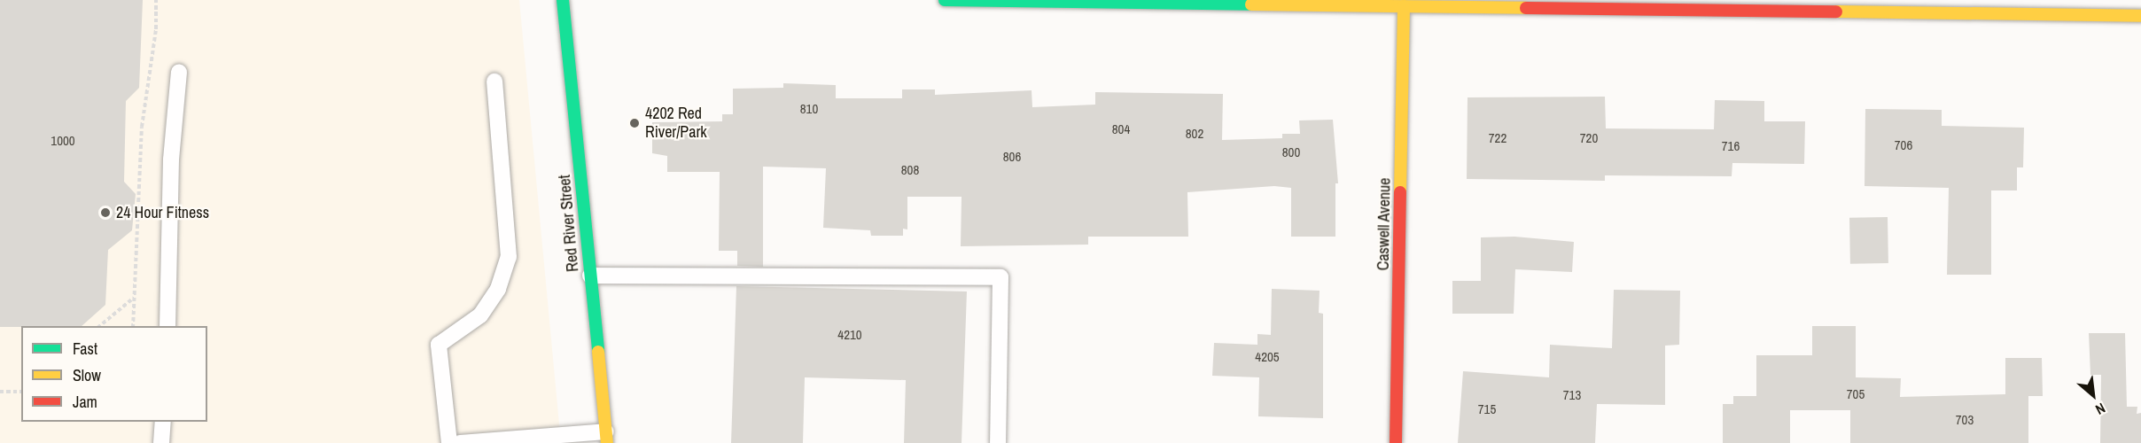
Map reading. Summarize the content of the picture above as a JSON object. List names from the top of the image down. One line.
{"streets":{"street":["Red River Street","Caswell Avenue"]},"places":["4202 Red River/Park","24 Hour Fitness"],"house_numbers":["810","804","802","722","720","1000","706","716","800","806","808","4210","4205","705","713","715","703"],"legend":["Fast","Slow","Jam"],"north":"bottom right"}
